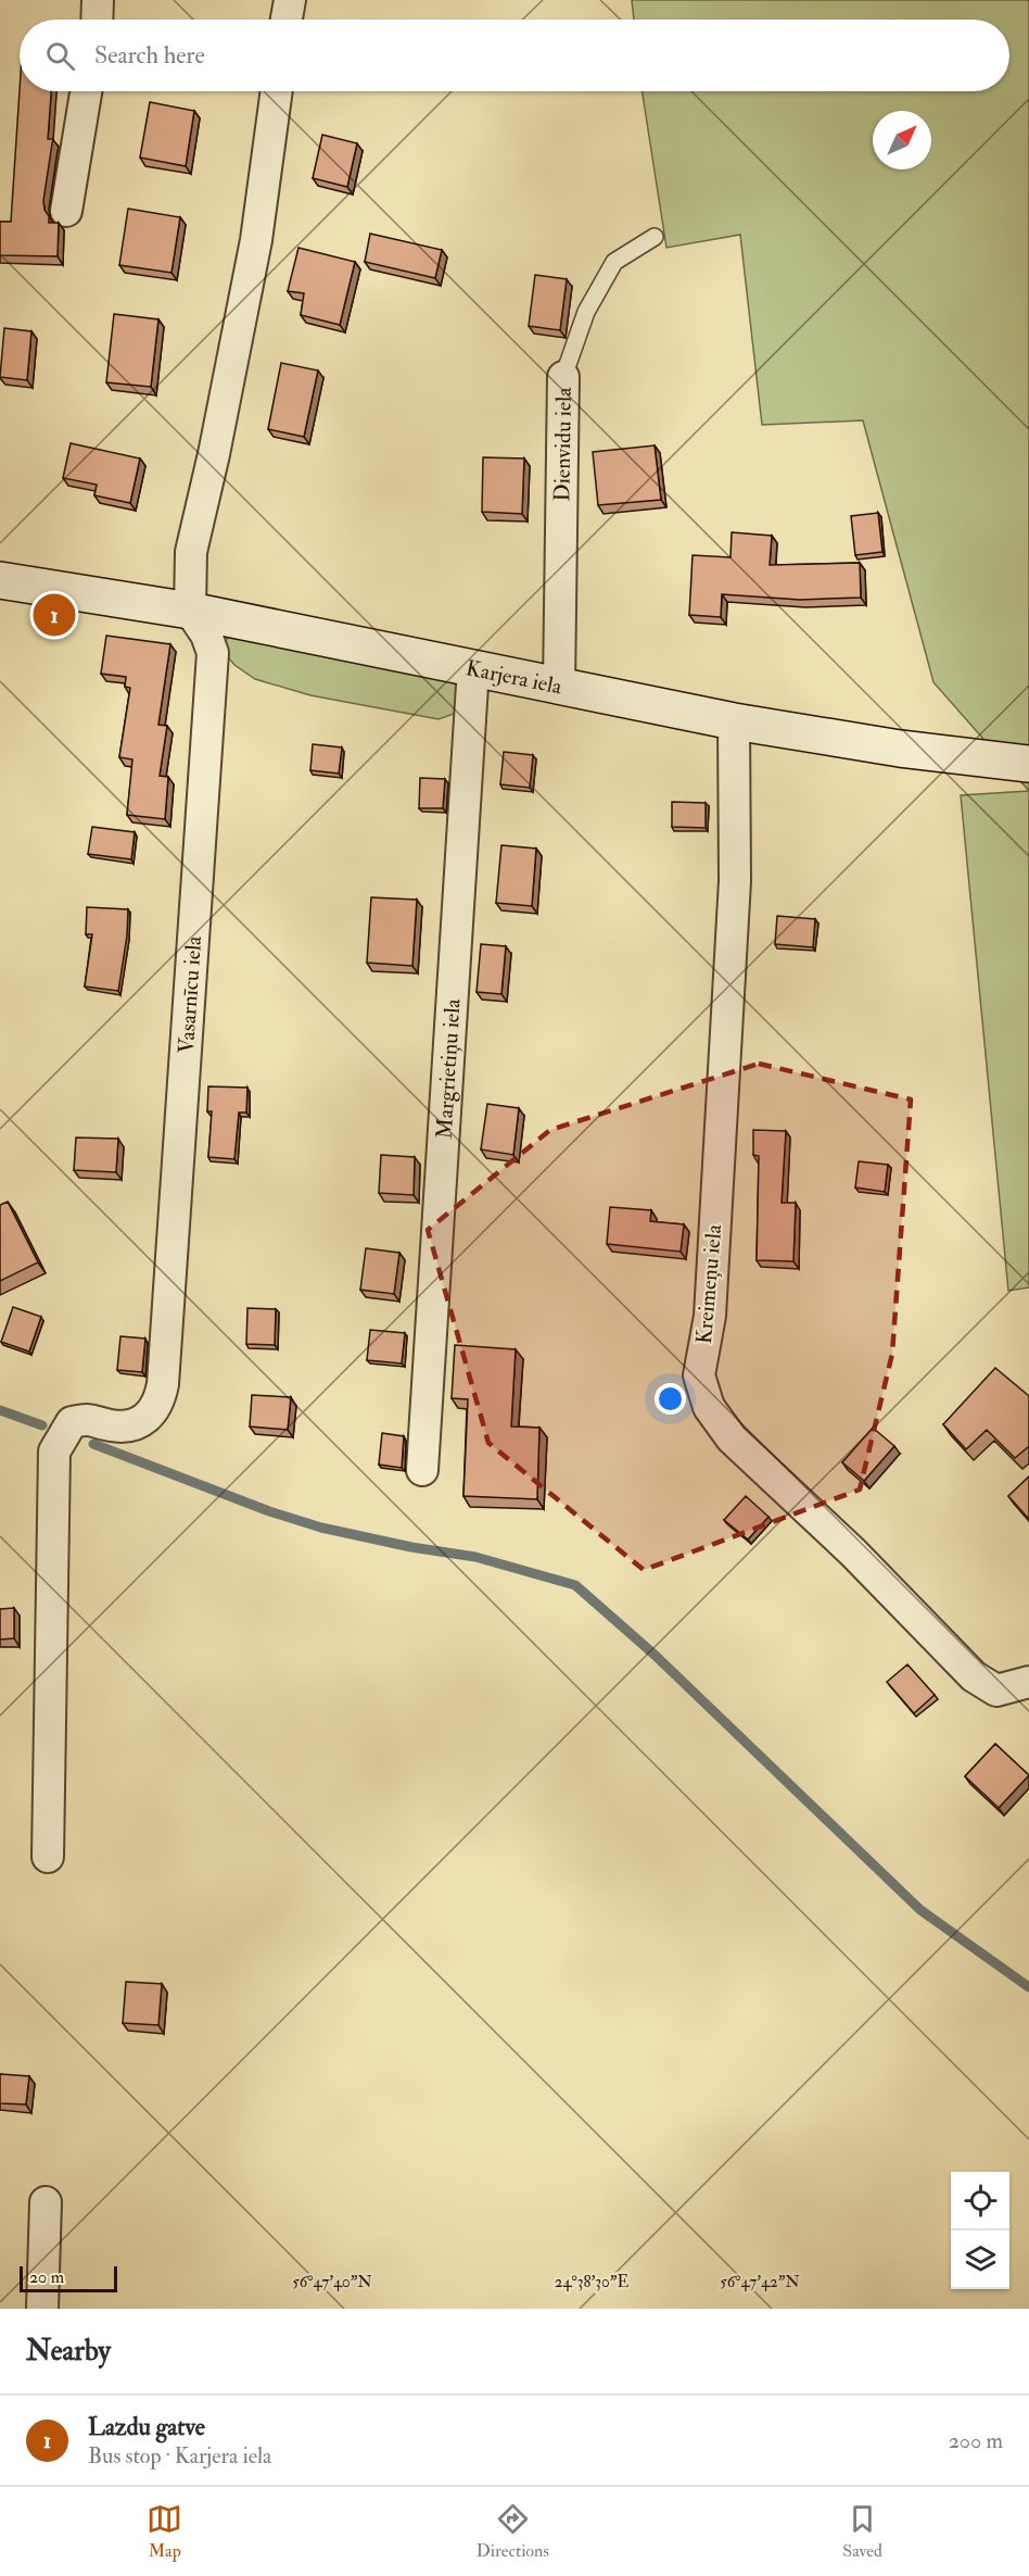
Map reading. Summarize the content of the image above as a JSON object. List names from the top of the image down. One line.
{"streets":{"street":["Dienvidu iela","Karjera iela","Vasarnīcu iela","Margrietiņu iela","Kreimeņu iela"]},"crossings":[["Dienvidu iela","Karjera iela"],["Karjera iela","Vasarnīcu iela"],["Karjera iela","Margrietiņu iela"],["Karjera iela","Kreimeņu iela"]],"scale_bar":"20 m","north":"top right","page":{"search":"Search here","pins":"1","scale":"20 m","heading":"Nearby","list":[{"mark":"1","name":"Lazdu gatve","note":"Bus stop · Karjera iela","value":"200 m"}],"nav":["Map","Directions","Saved"]},"coordinates":["56°47'40\"N","24°38'30\"E","56°47'42\"N"]}
